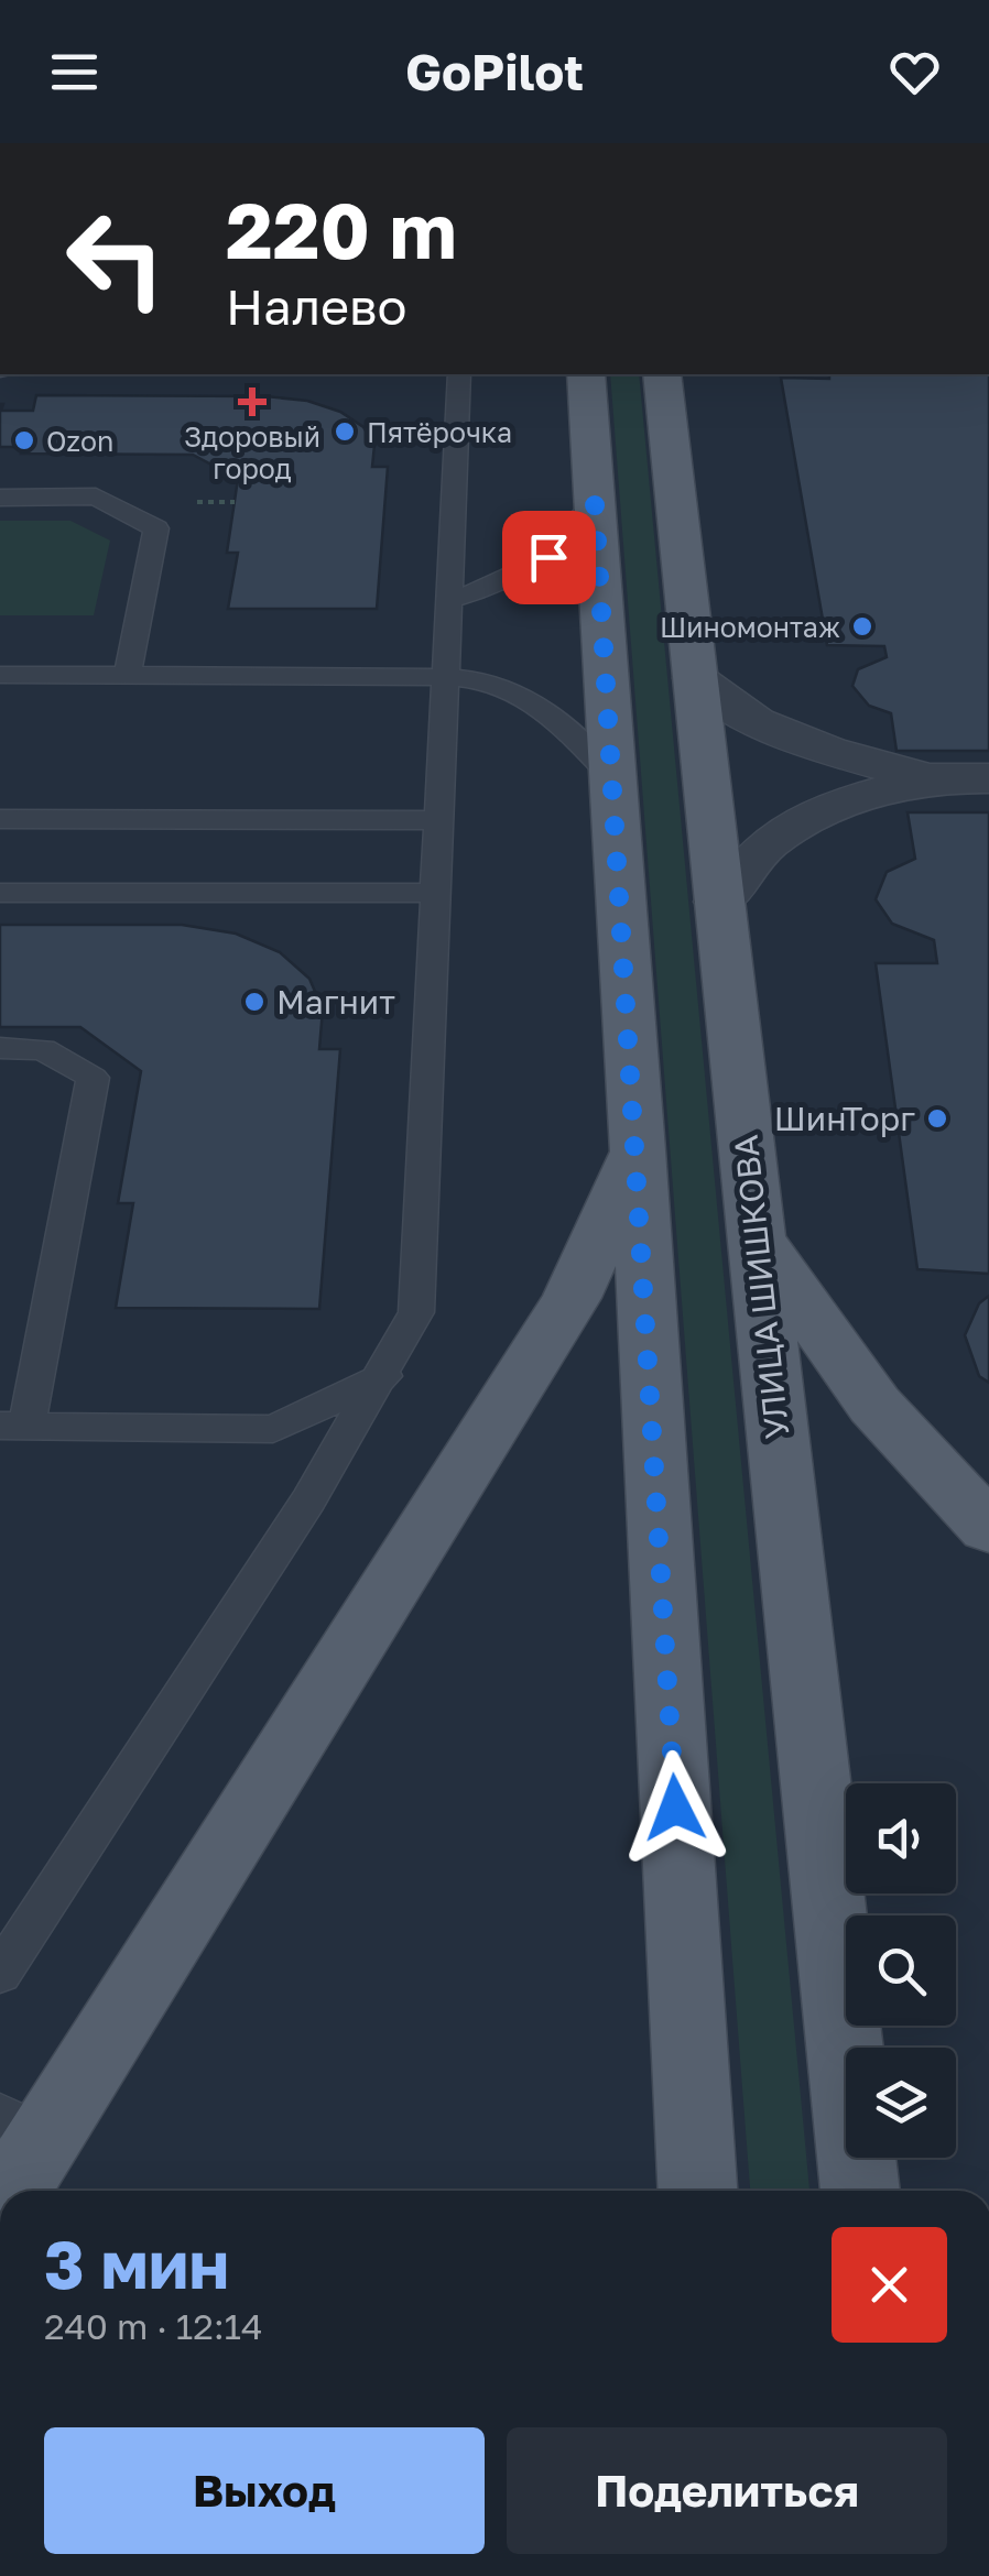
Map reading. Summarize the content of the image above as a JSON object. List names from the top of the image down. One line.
{"streets":{"main road":["УЛИЦА ШИШКОВА"]},"places":{"health":["Здоровый город"],"other":["Пятёрочка","Ozon","Шиномонтаж","Магнит","ШинТорг"]},"page":{"header":"GoPilot","turn":["220 m","Налево"],"heading":["3 мин","240 m · 12:14"],"buttons":["Выход","Поделиться"]}}
